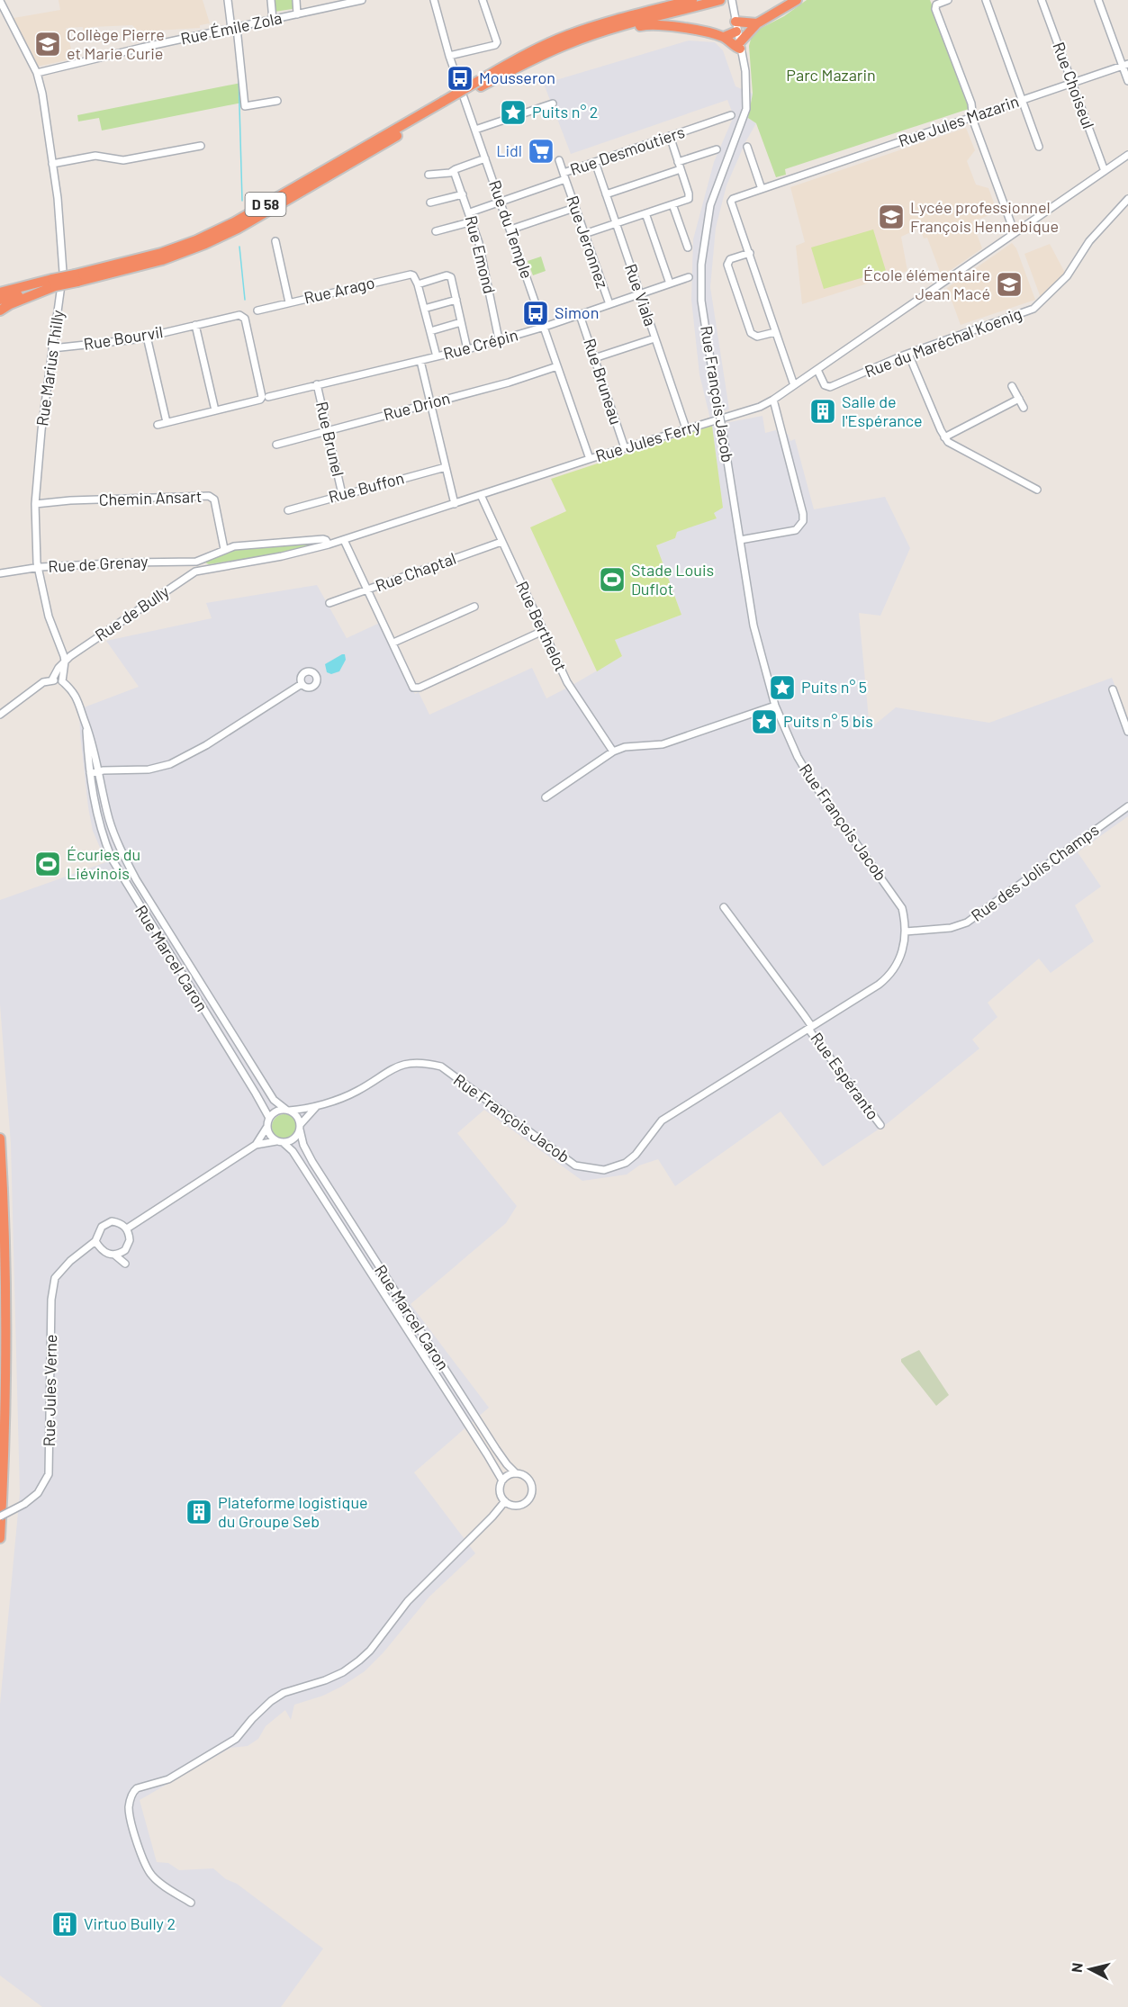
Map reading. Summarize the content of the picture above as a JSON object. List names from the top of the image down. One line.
{"streets":{"highway":["D 58"],"street":["Rue Émile Zola","Rue Choiseul","Rue Jules Mazarin","Rue Desmoutiers","Rue du Temple","Rue Jeronnez","Rue Emond","Rue Arago","Rue Viala","Rue Bourvil","Rue du Maréchal Koenig","Rue Crépin","Rue Marius Thilly","Rue Bruneau","Rue François Jacob","Rue Drion","Rue Brunel","Rue Jules Ferry","Rue Buffon","Chemin Ansart","Rue de Grenay","Rue Chaptal","Rue de Bully","Rue Berthelot","Rue des Jolis Champs","Rue Marcel Caron","Rue Espéranto","Rue Jules Verne"]},"crossings":[["Rue Émile Zola","Rue Marius Thilly"],["Rue Choiseul","Rue Jules Mazarin"],["Rue Choiseul","Rue Jules Ferry"],["Rue Desmoutiers","Rue du Temple"],["Rue Desmoutiers","Rue Jeronnez"],["Rue Desmoutiers","Rue Emond"],["Rue Desmoutiers","Rue Viala"],["Rue du Temple","Rue Crépin"],["Rue du Temple","Rue Drion"],["Rue du Temple","Rue Jules Ferry"],["Rue Jeronnez","Rue Crépin"],["Rue Emond","Rue Crépin"],["Rue Viala","Rue Crépin"],["Rue Viala","Rue Jules Ferry"],["Rue Bourvil","Rue Marius Thilly"],["Rue du Maréchal Koenig","Rue Jules Ferry"],["Rue Crépin","Rue Bruneau"],["Rue Crépin","Rue Brunel"],["Rue Marius Thilly","Chemin Ansart"],["Rue Marius Thilly","Rue de Grenay"],["Rue Marius Thilly","Rue de Bully"],["Rue Bruneau","Rue Jules Ferry"],["Rue François Jacob","Rue des Jolis Champs"],["Rue François Jacob","Rue Espéranto"],["Rue Drion","Rue Brunel"],["Rue Brunel","Rue Buffon"],["Rue Jules Ferry","Rue de Bully"],["Rue Jules Ferry","Rue Berthelot"],["Rue Chaptal","Rue Berthelot"]],"parks":["Parc Mazarin"],"places":{"school or university":["Collège Pierre et Marie Curie","Lycée professionnel François Hennebique","École élémentaire Jean Macé"],"bus stop":["Mousseron","Simon"],"place":["Puits n° 2","Puits n° 5","Puits n° 5 bis"],"supermarket":["Lidl"],"building":["Salle de l'Espérance","Plateforme logistique du Groupe Seb","Virtuo Bully 2"],"sports":["Stade Louis Duflot","Écuries du Liévinois"]},"north":"left"}
